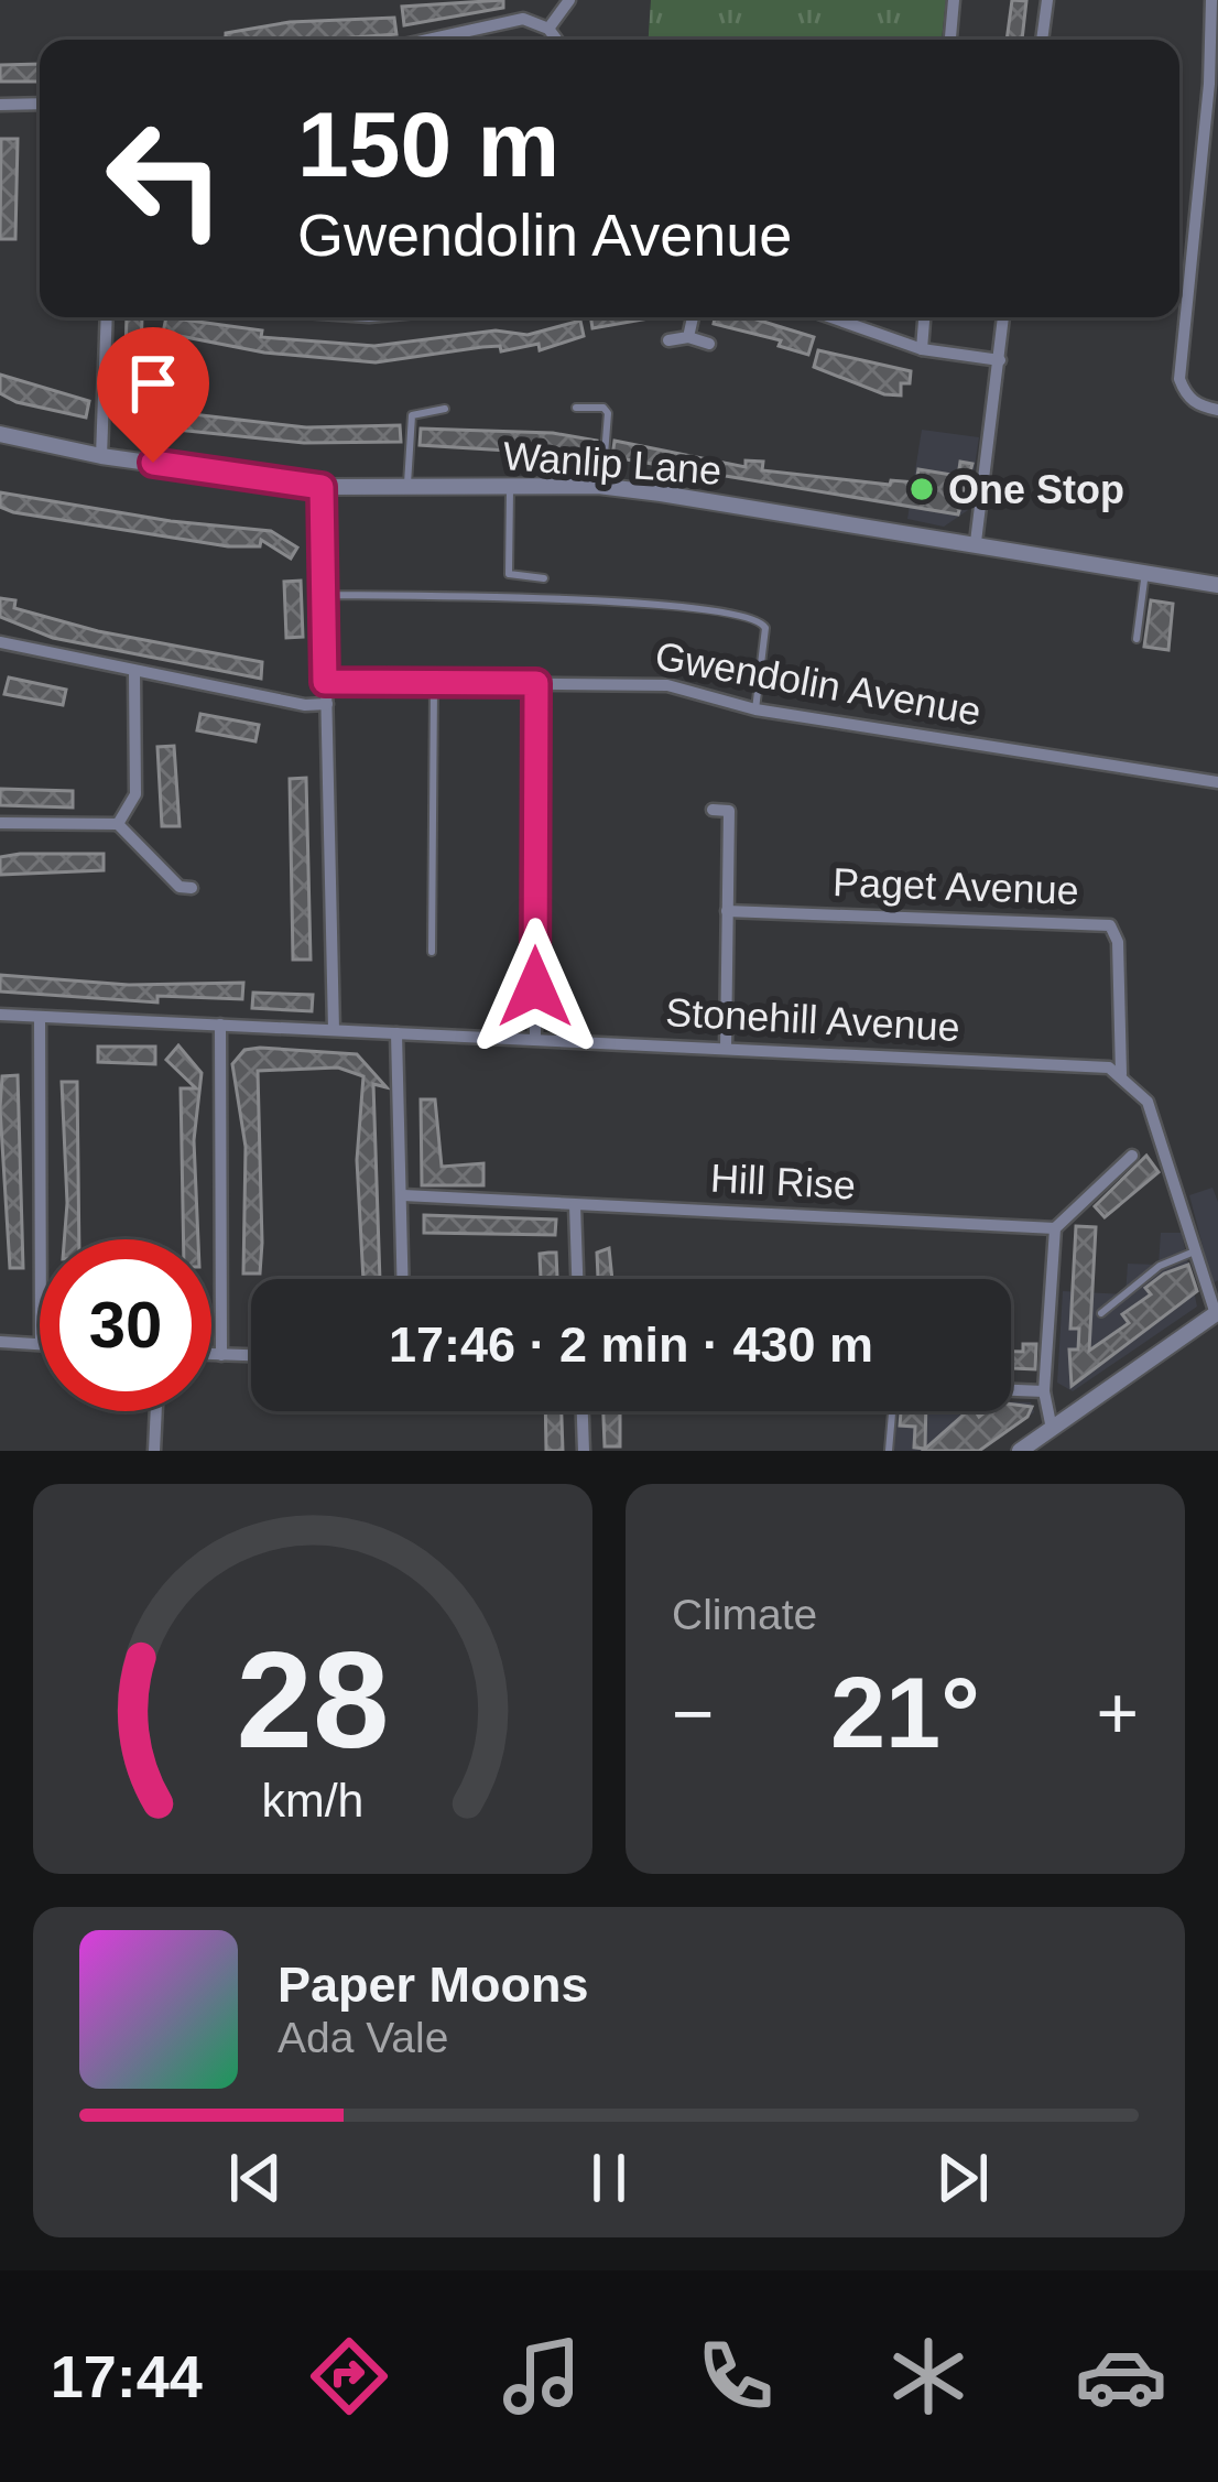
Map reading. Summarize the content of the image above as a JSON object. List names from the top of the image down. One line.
{"streets":{"street":["Wanlip Lane","Gwendolin Avenue","Paget Avenue","Stonehill Avenue","Hill Rise"]},"crossings":[["Paget Avenue","Stonehill Avenue"]],"places":["One Stop"],"page":{"turn":["150 m","Gwendolin Avenue"],"limit":"30","trip":"17:46 · 2 min · 430 m","tile":"Climate","heat":["−","21°","+"],"song":["Paper Moons","Ada Vale"],"tabs":"17:44","gauge":["28","km/h"]}}
